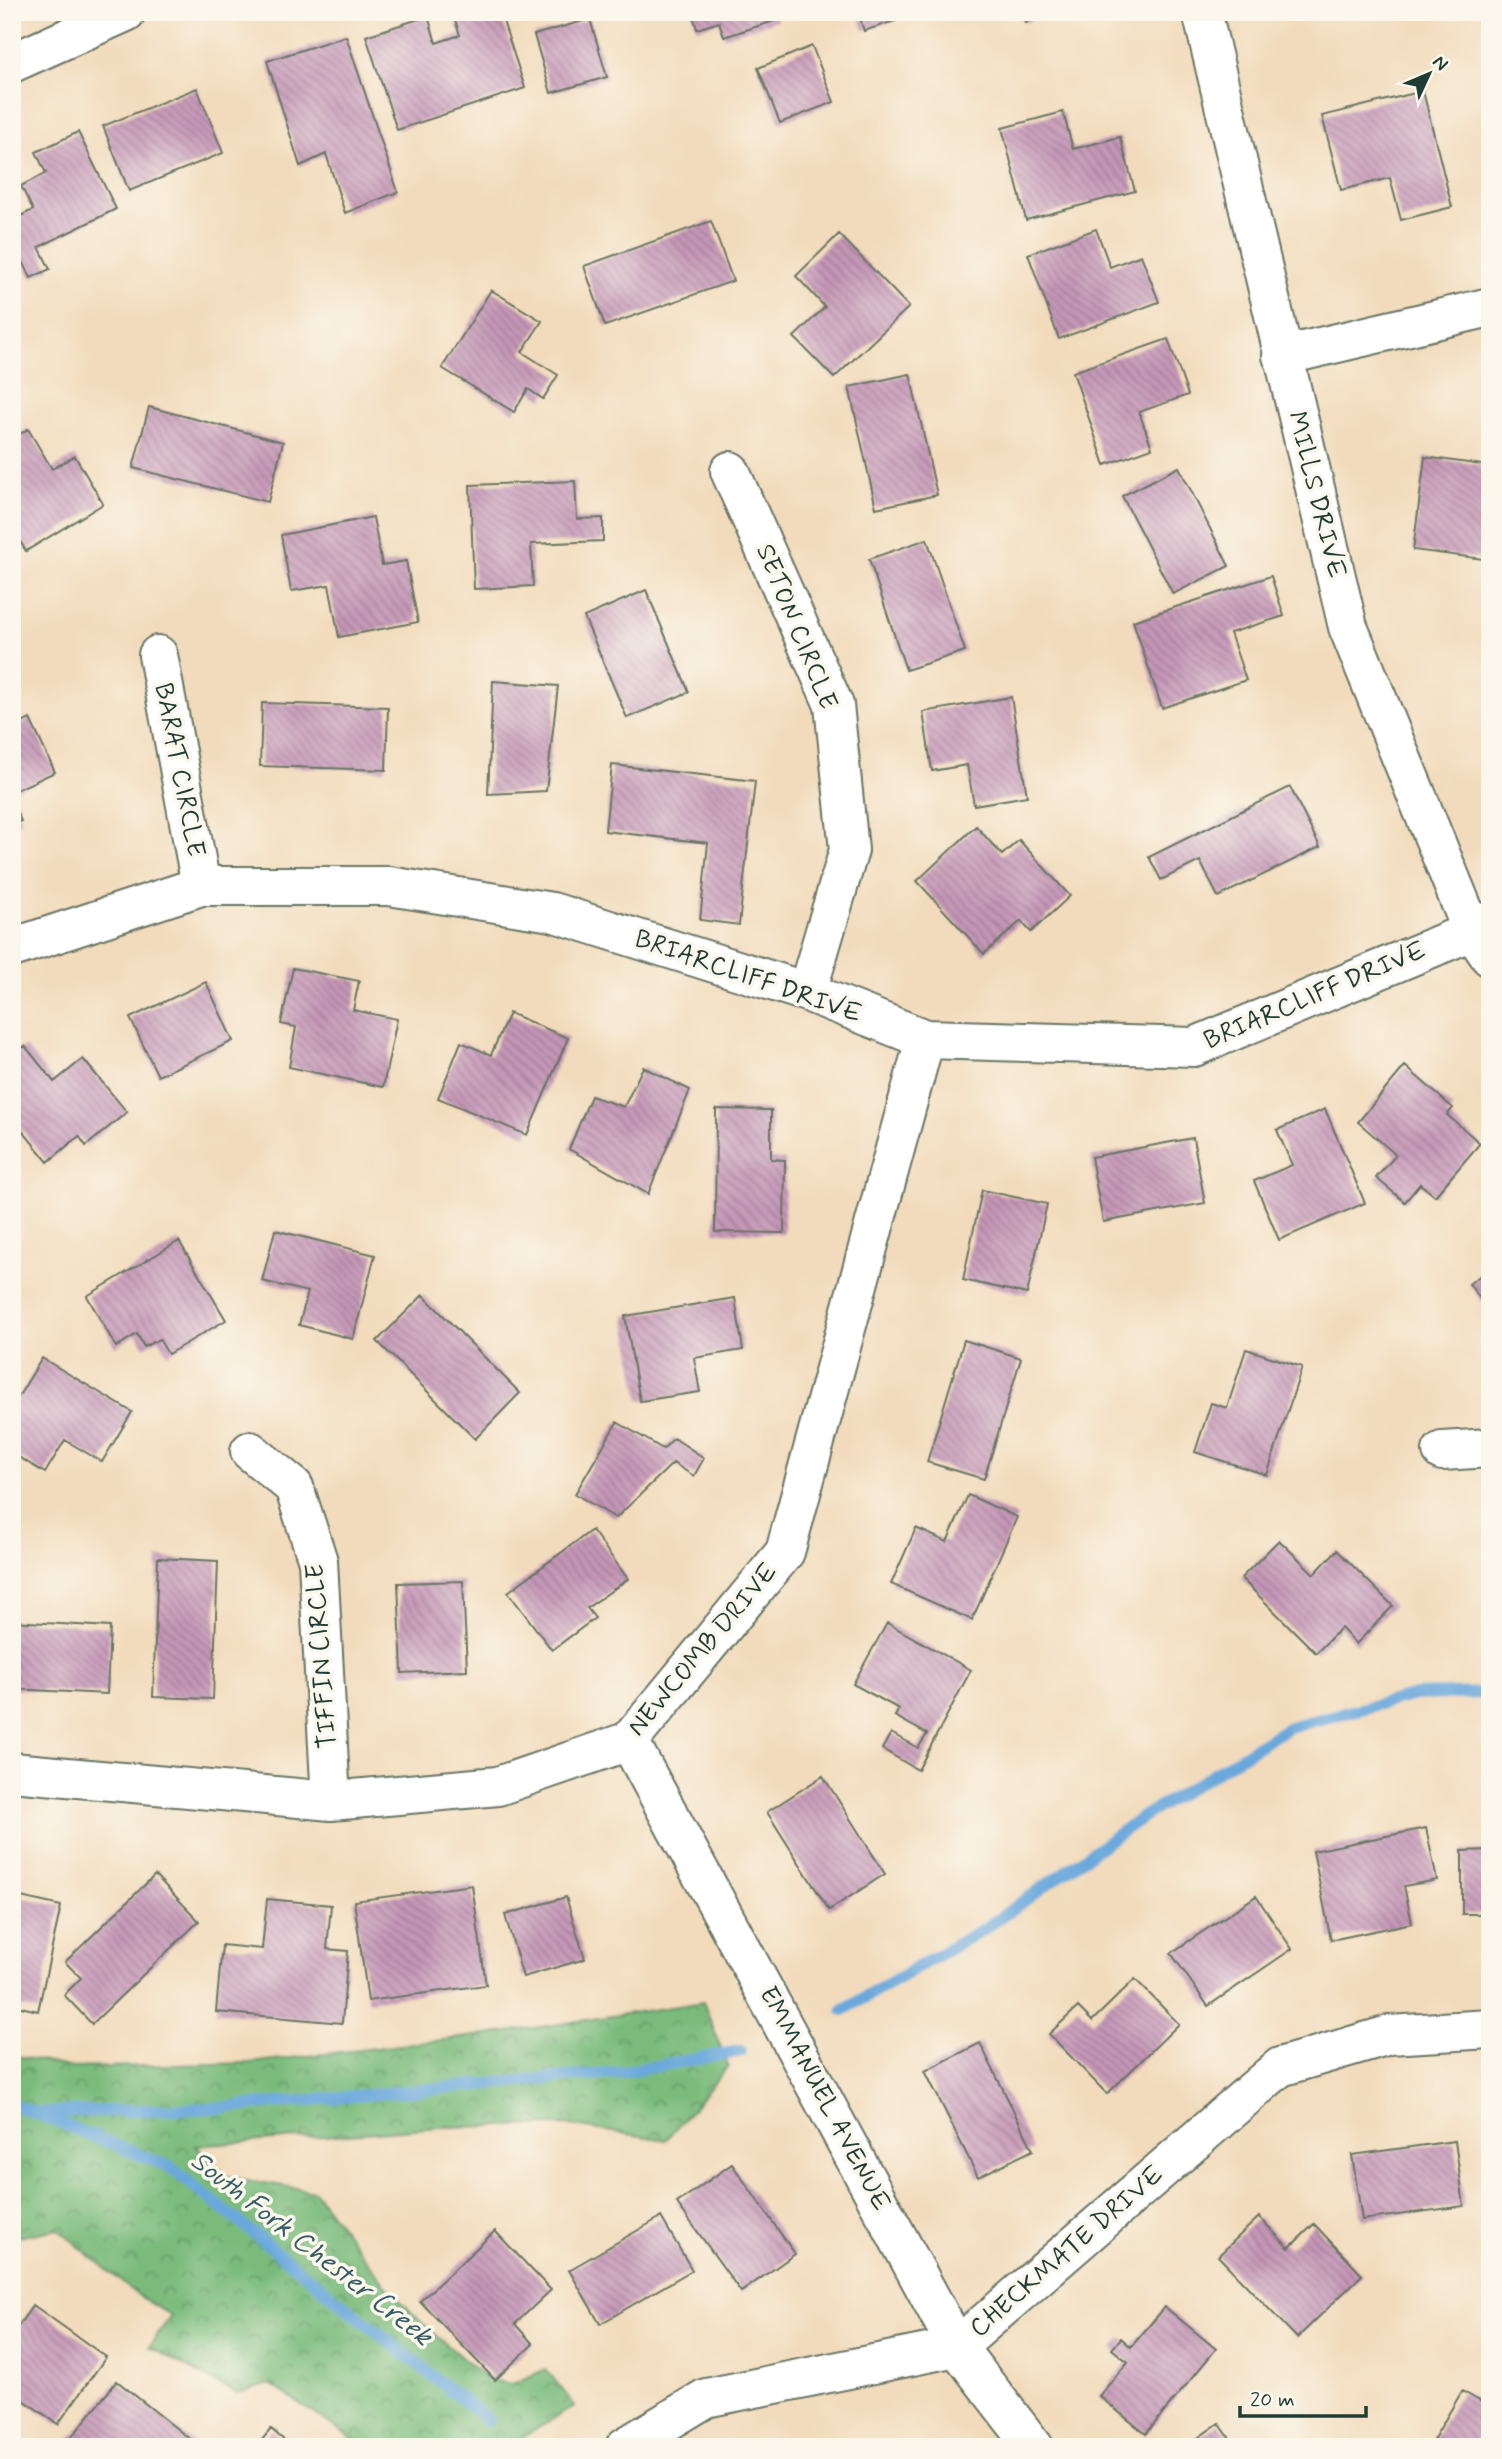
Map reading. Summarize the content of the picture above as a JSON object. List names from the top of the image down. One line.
{"streets":{"street":["MILLS DRIVE","SETON CIRCLE","BARAT CIRCLE","BRIARCLIFF DRIVE","NEWCOMB DRIVE","TIFFIN CIRCLE","EMMANUEL AVENUE","CHECKMATE DRIVE"]},"crossings":[["MILLS DRIVE","BRIARCLIFF DRIVE"],["SETON CIRCLE","BRIARCLIFF DRIVE"],["BARAT CIRCLE","BRIARCLIFF DRIVE"],["BRIARCLIFF DRIVE","NEWCOMB DRIVE"],["NEWCOMB DRIVE","TIFFIN CIRCLE"],["NEWCOMB DRIVE","EMMANUEL AVENUE"],["EMMANUEL AVENUE","CHECKMATE DRIVE"]],"water":["South Fork Chester Creek"],"scale_bar":"20 m","north":"top right"}
